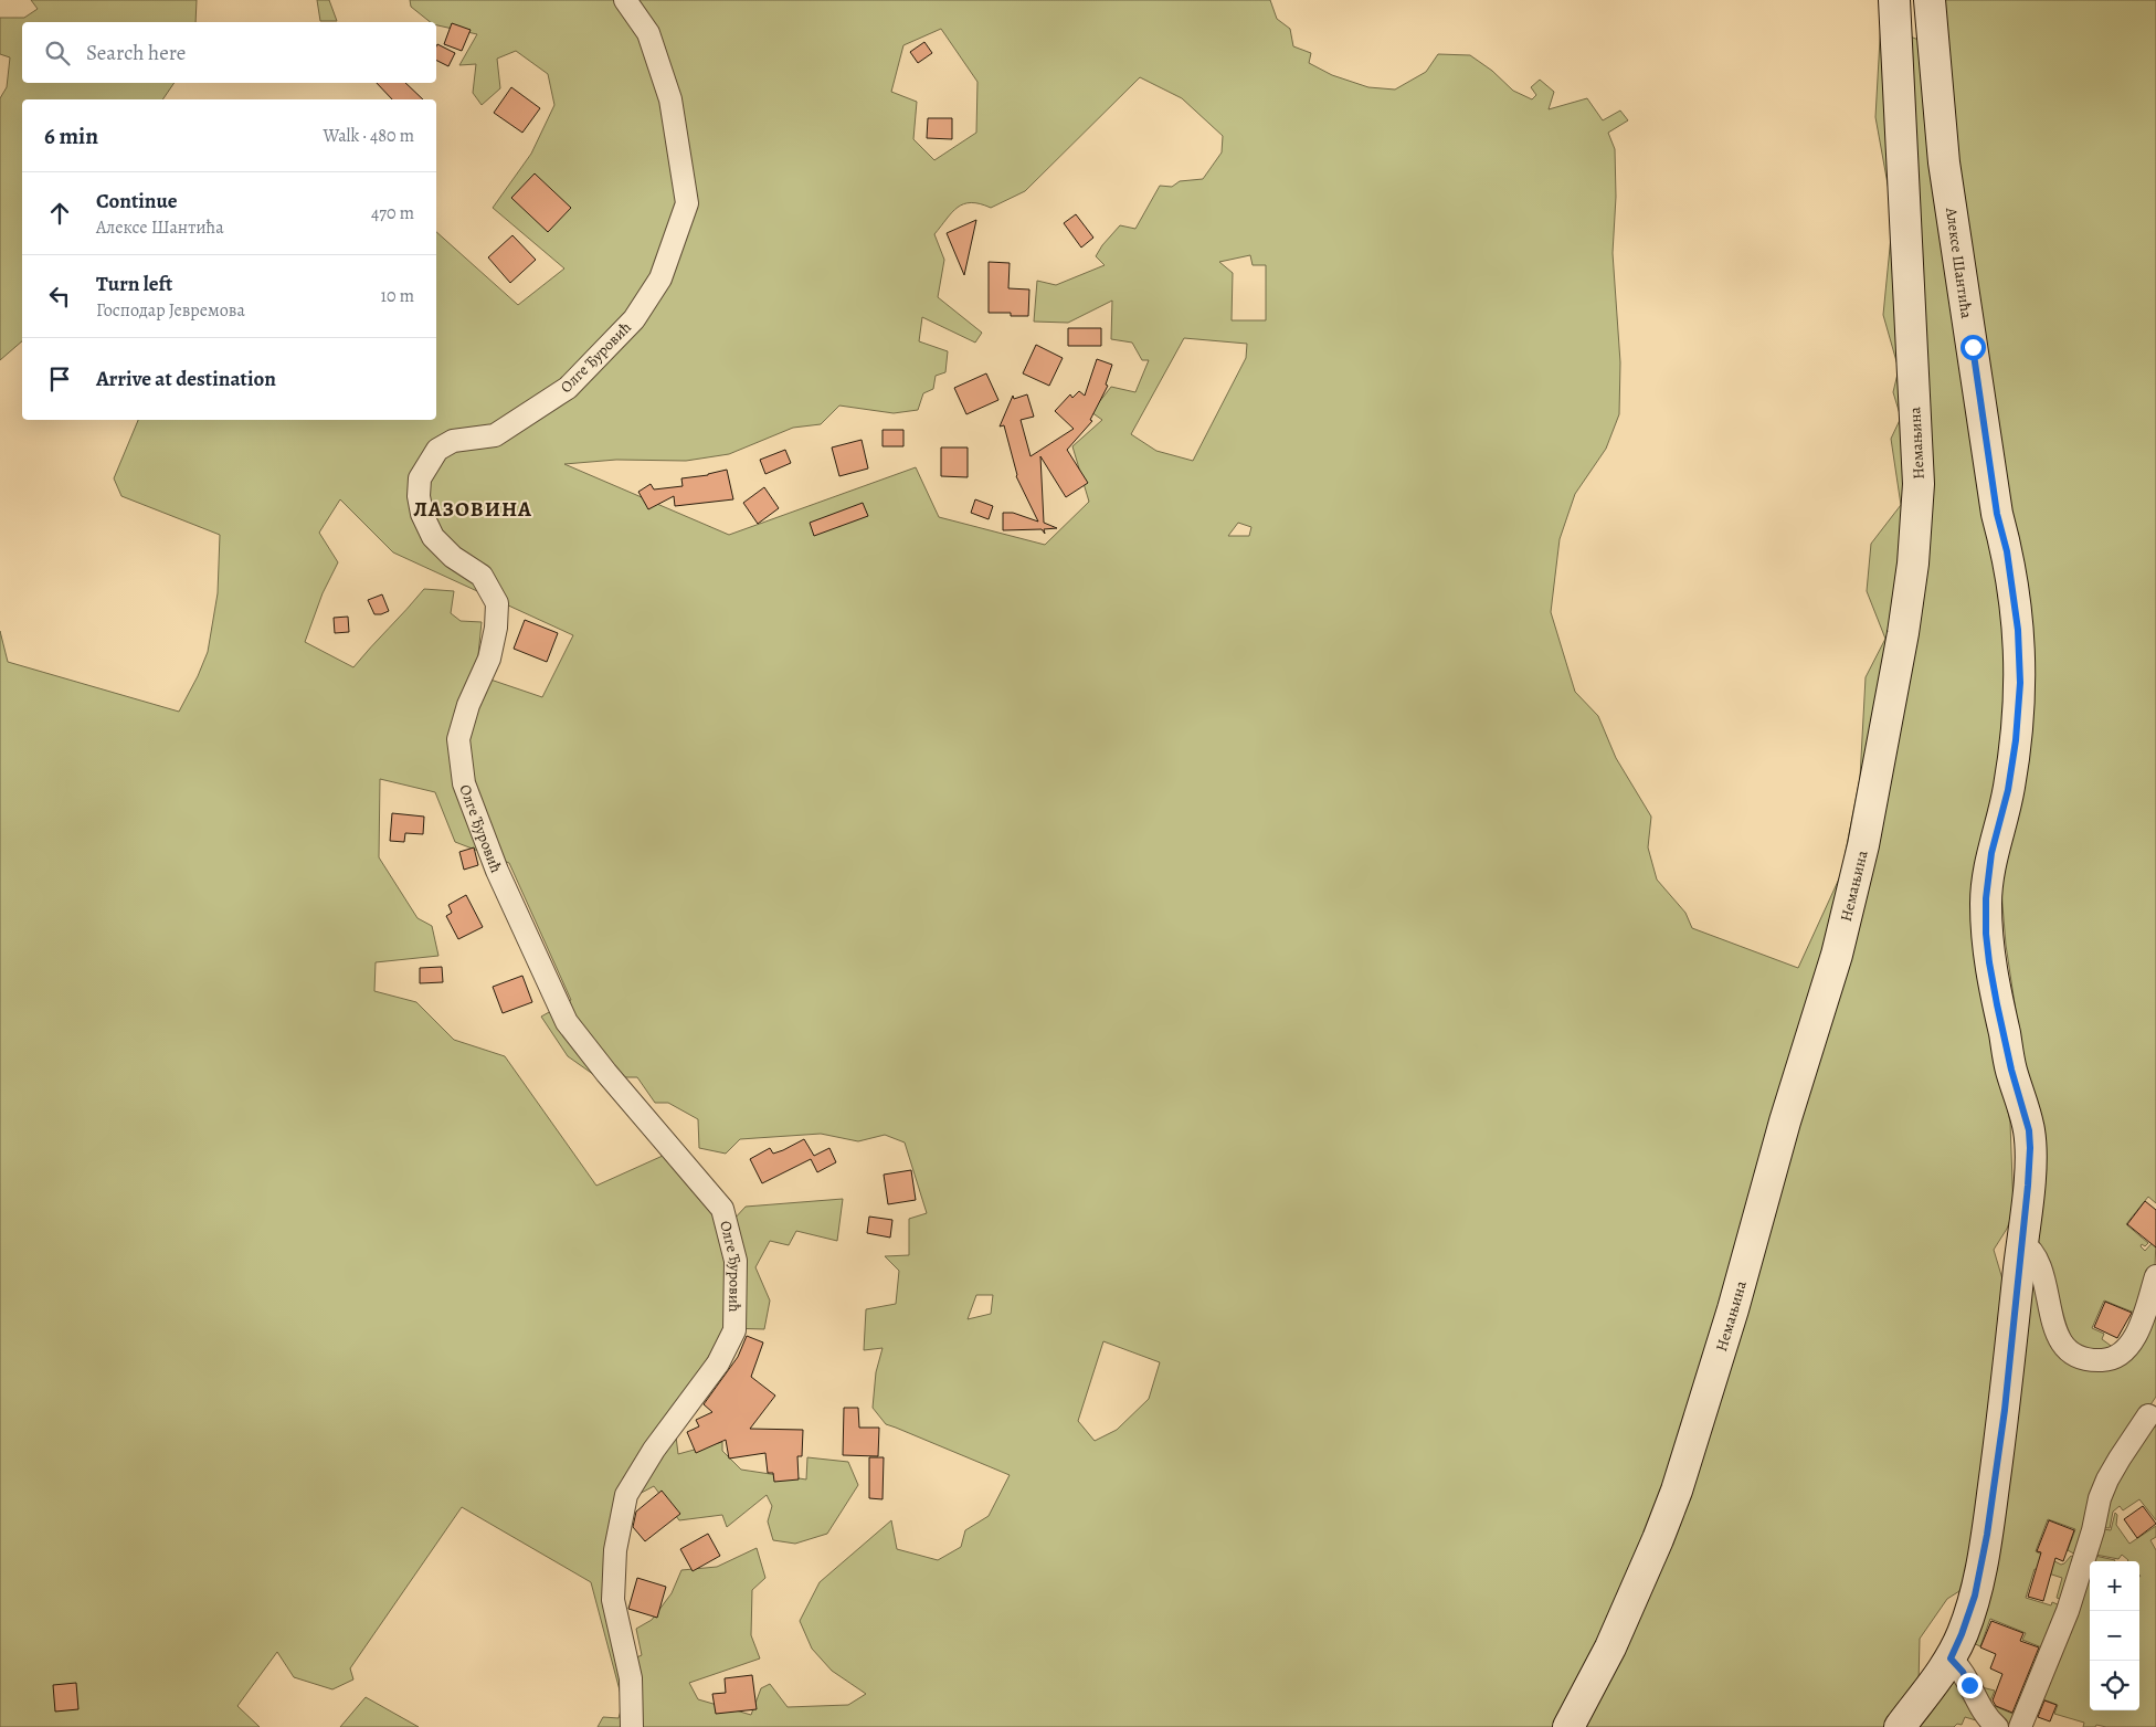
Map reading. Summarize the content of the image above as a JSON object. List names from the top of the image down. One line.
{"streets":{"main road":["Алексе Шантића","Немањина"],"street":["Олге Ђуровић"]},"districts":["ЛАЗОВИНА"],"page":{"search":"Search here","heading":["6 min","Walk · 480 m"],"list":[["Continue","Алексе Шантића","470 m"],["Turn left","Господар Јевремова","10 m"],"Arrive at destination"],"map_buttons":["+","−"]}}
